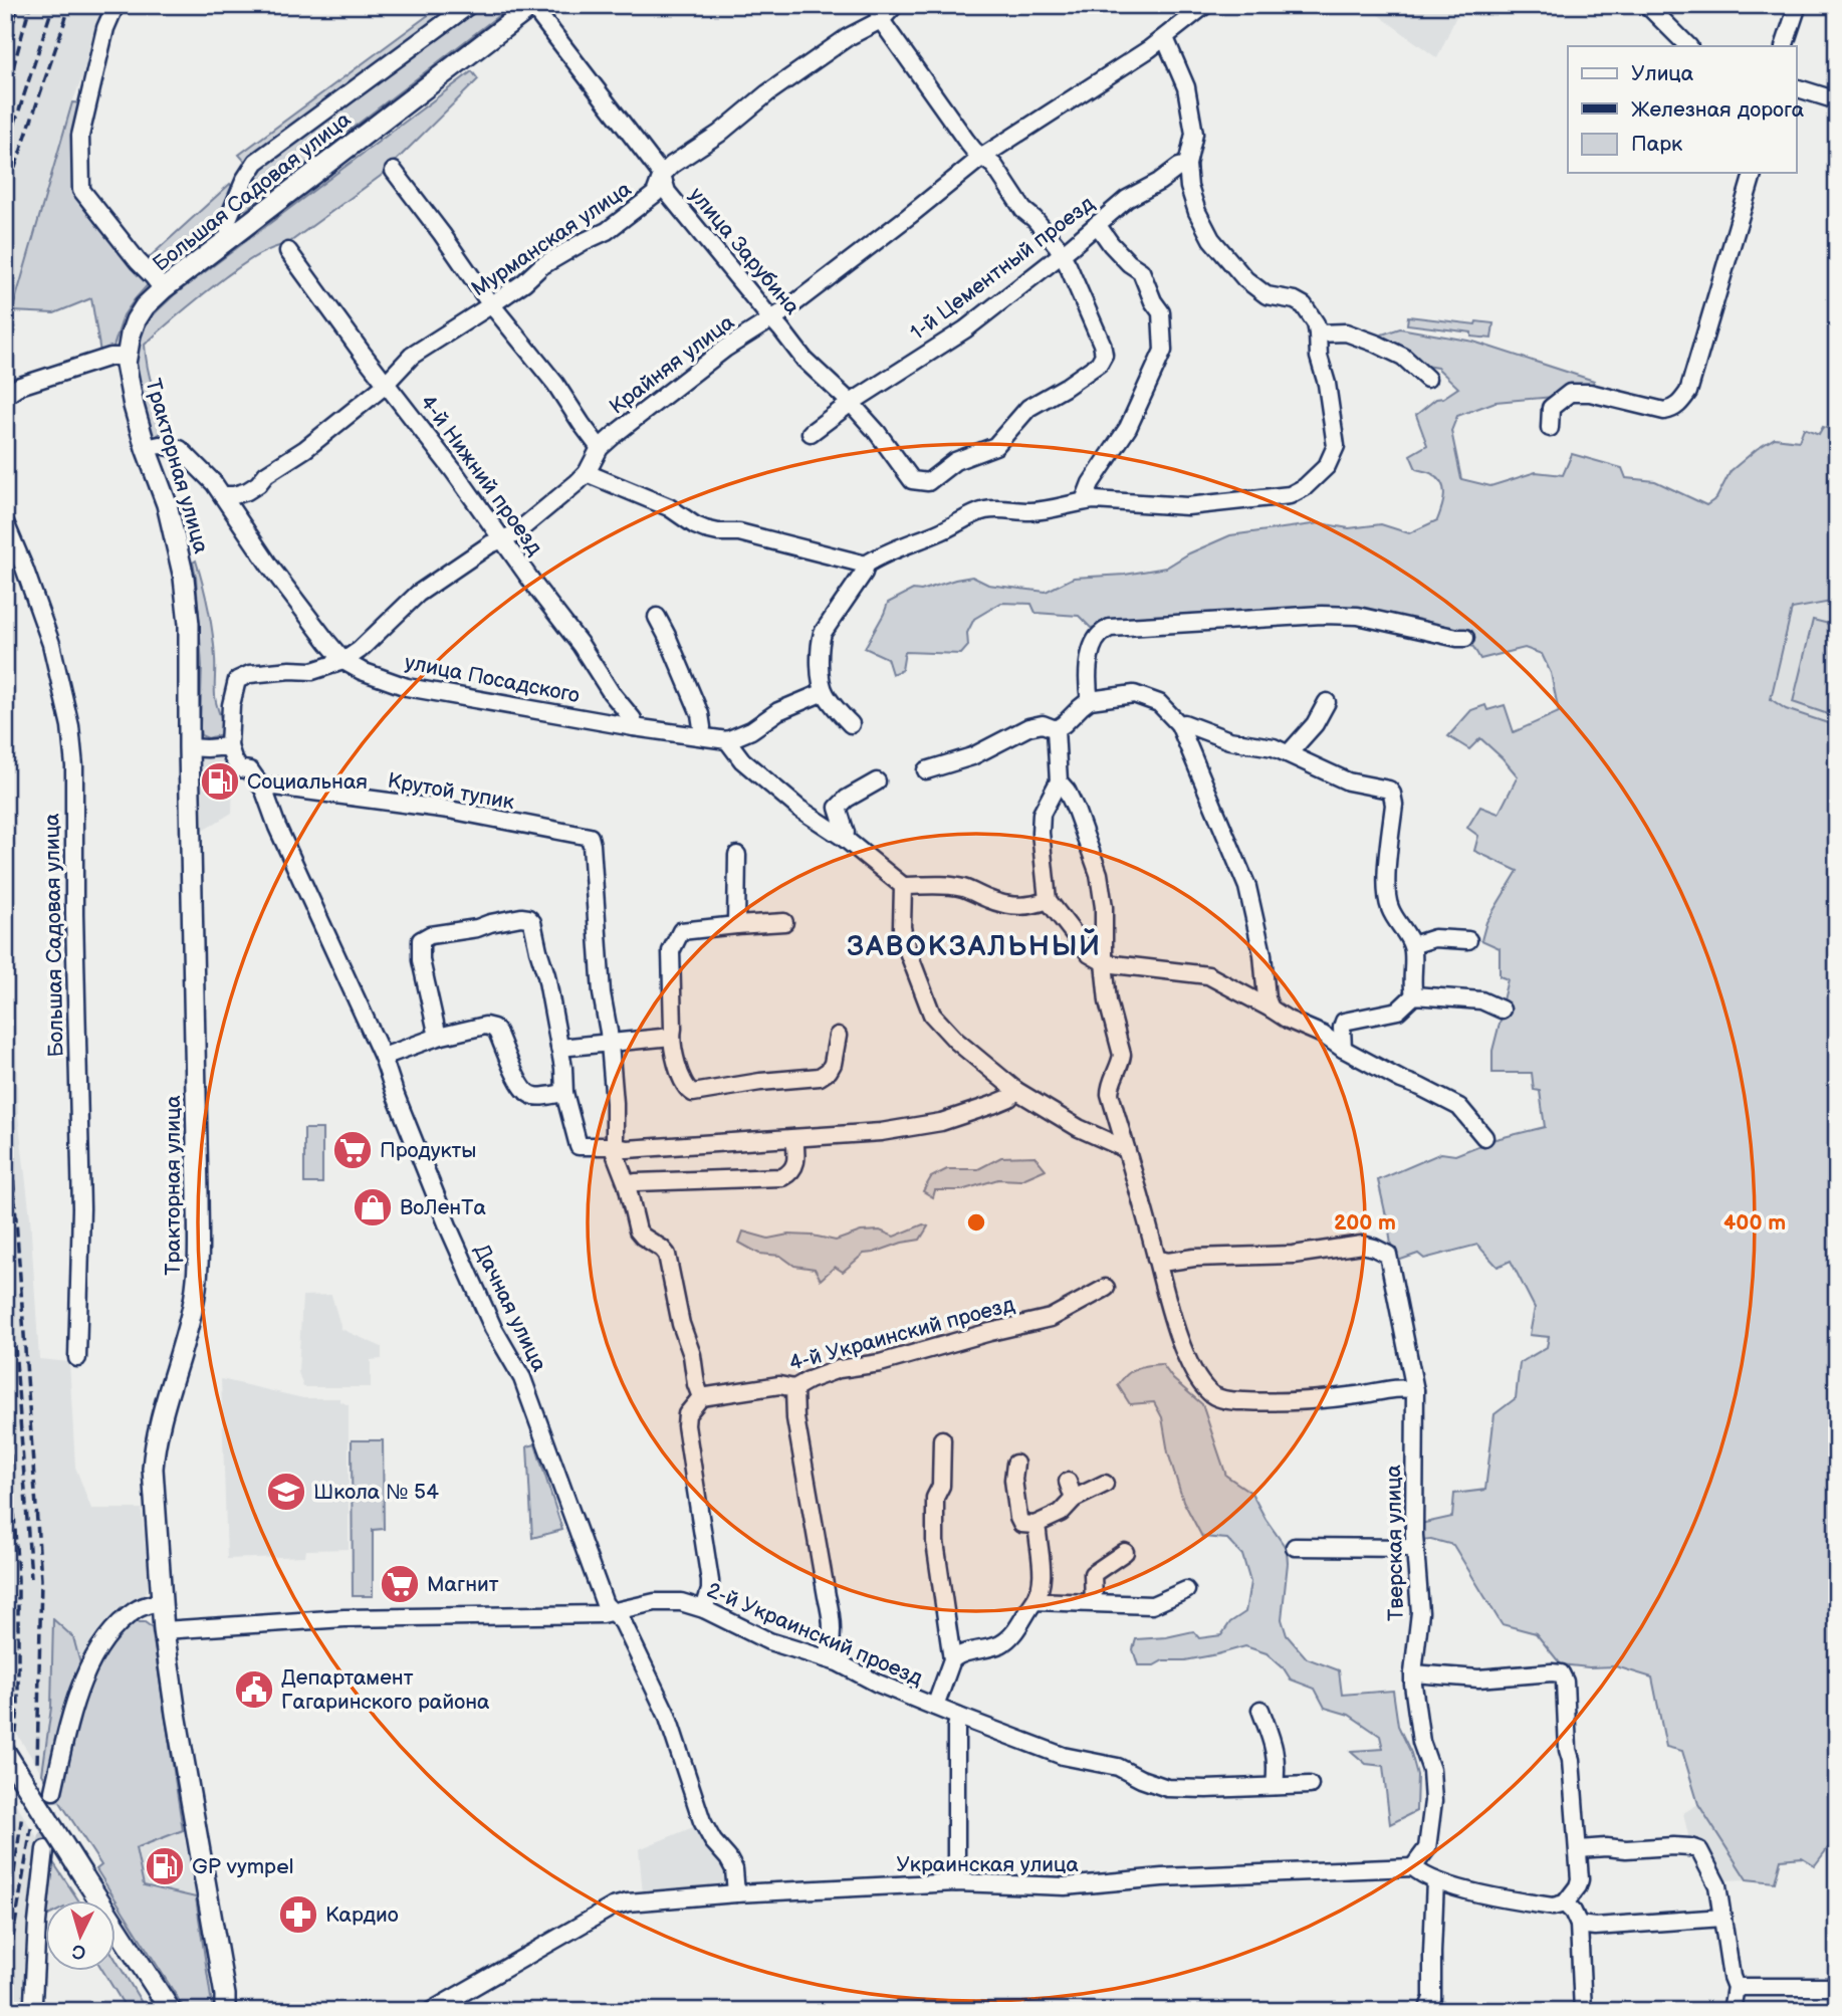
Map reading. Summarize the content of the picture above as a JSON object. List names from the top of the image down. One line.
{"streets":{"main road":["Большая Садовая улица","Тракторная улица"],"street":["Мурманская улица","улица Зарубина","1-й Цементный проезд","Крайняя улица","4-й Нижний проезд","улица Посадского","Крутой тупик","Дачная улица","4-й Украинский проезд","Тверская улица","2-й Украинский проезд","Украинская улица"]},"crossings":[["Большая Садовая улица","улица Зарубина"],["Большая Садовая улица","Тракторная улица"],["Мурманская улица","улица Зарубина"],["Мурманская улица","4-й Нижний проезд"],["Мурманская улица","улица Посадского"],["улица Зарубина","1-й Цементный проезд"],["улица Зарубина","Крайняя улица"],["Крайняя улица","4-й Нижний проезд"],["Крайняя улица","улица Посадского"],["Крайняя улица","Дачная улица"],["Тракторная улица","улица Посадского"],["Тракторная улица","2-й Украинский проезд"],["4-й Нижний проезд","улица Посадского"],["Крутой тупик","Дачная улица"],["Дачная улица","2-й Украинский проезд"],["Дачная улица","Украинская улица"],["Тверская улица","Украинская улица"]],"districts":["ЗАВОКЗАЛЬНЫЙ"],"places":{"fuel station":["Социальная","GP vympel"],"supermarket":["Продукты","Магнит"],"shop":["ВоЛенТа"],"school or university":["Школа № 54"],"public building":["Департамент Гагаринского района"],"pharmacy":["Кардио"]},"legend":["Улица","Железная дорога","Парк"],"north":"bottom","rings":["200 m","400 m"]}
